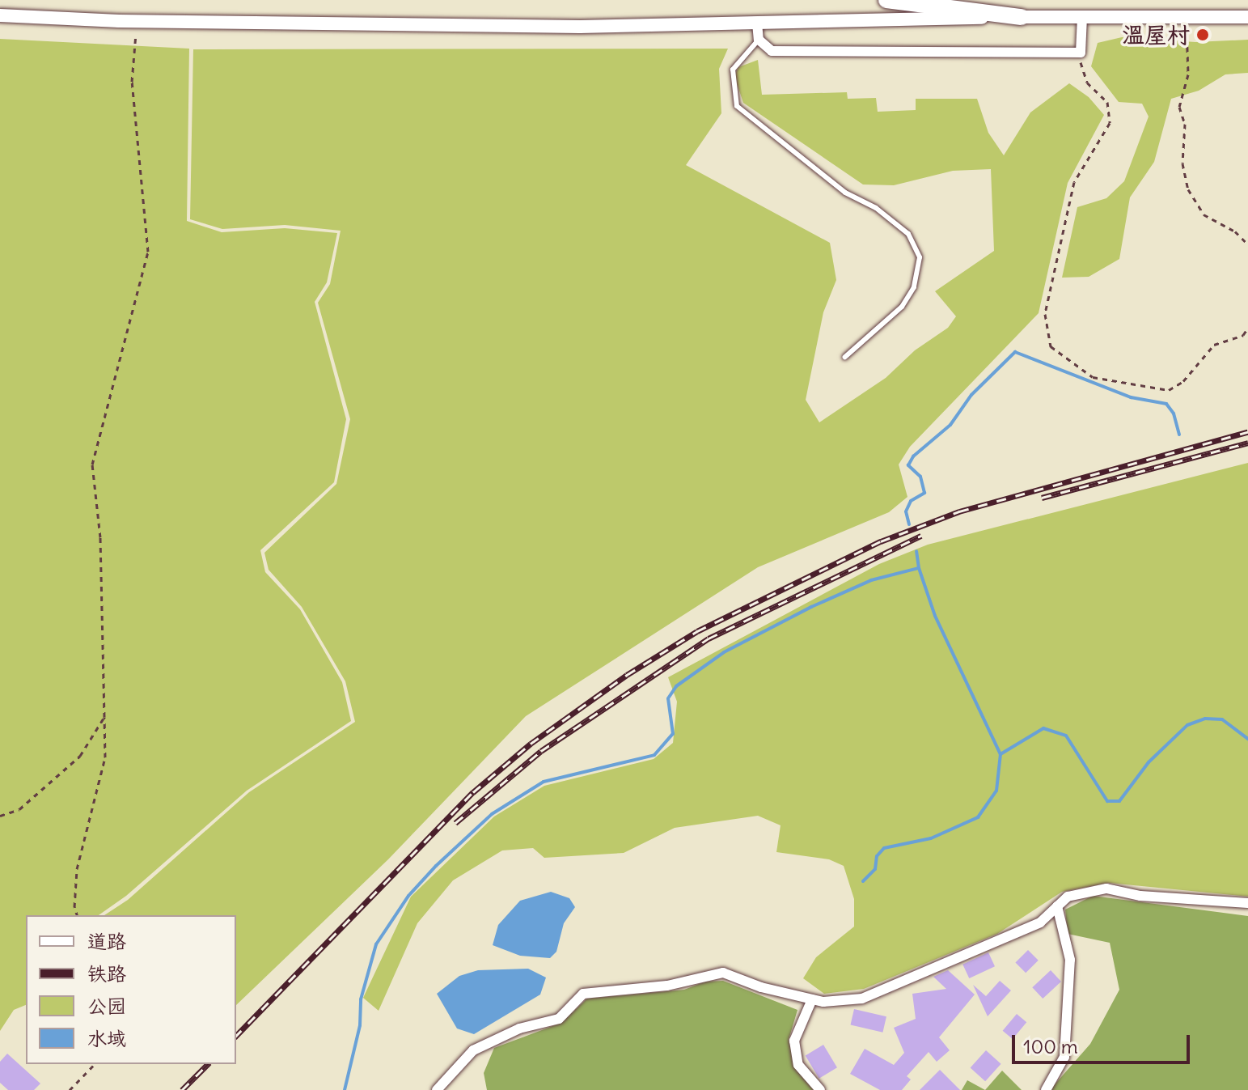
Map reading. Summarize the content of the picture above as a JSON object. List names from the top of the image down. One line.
{"places":["温屋村"],"legend":["道路","铁路","公园","水域"],"scale_bar":"100 m"}
